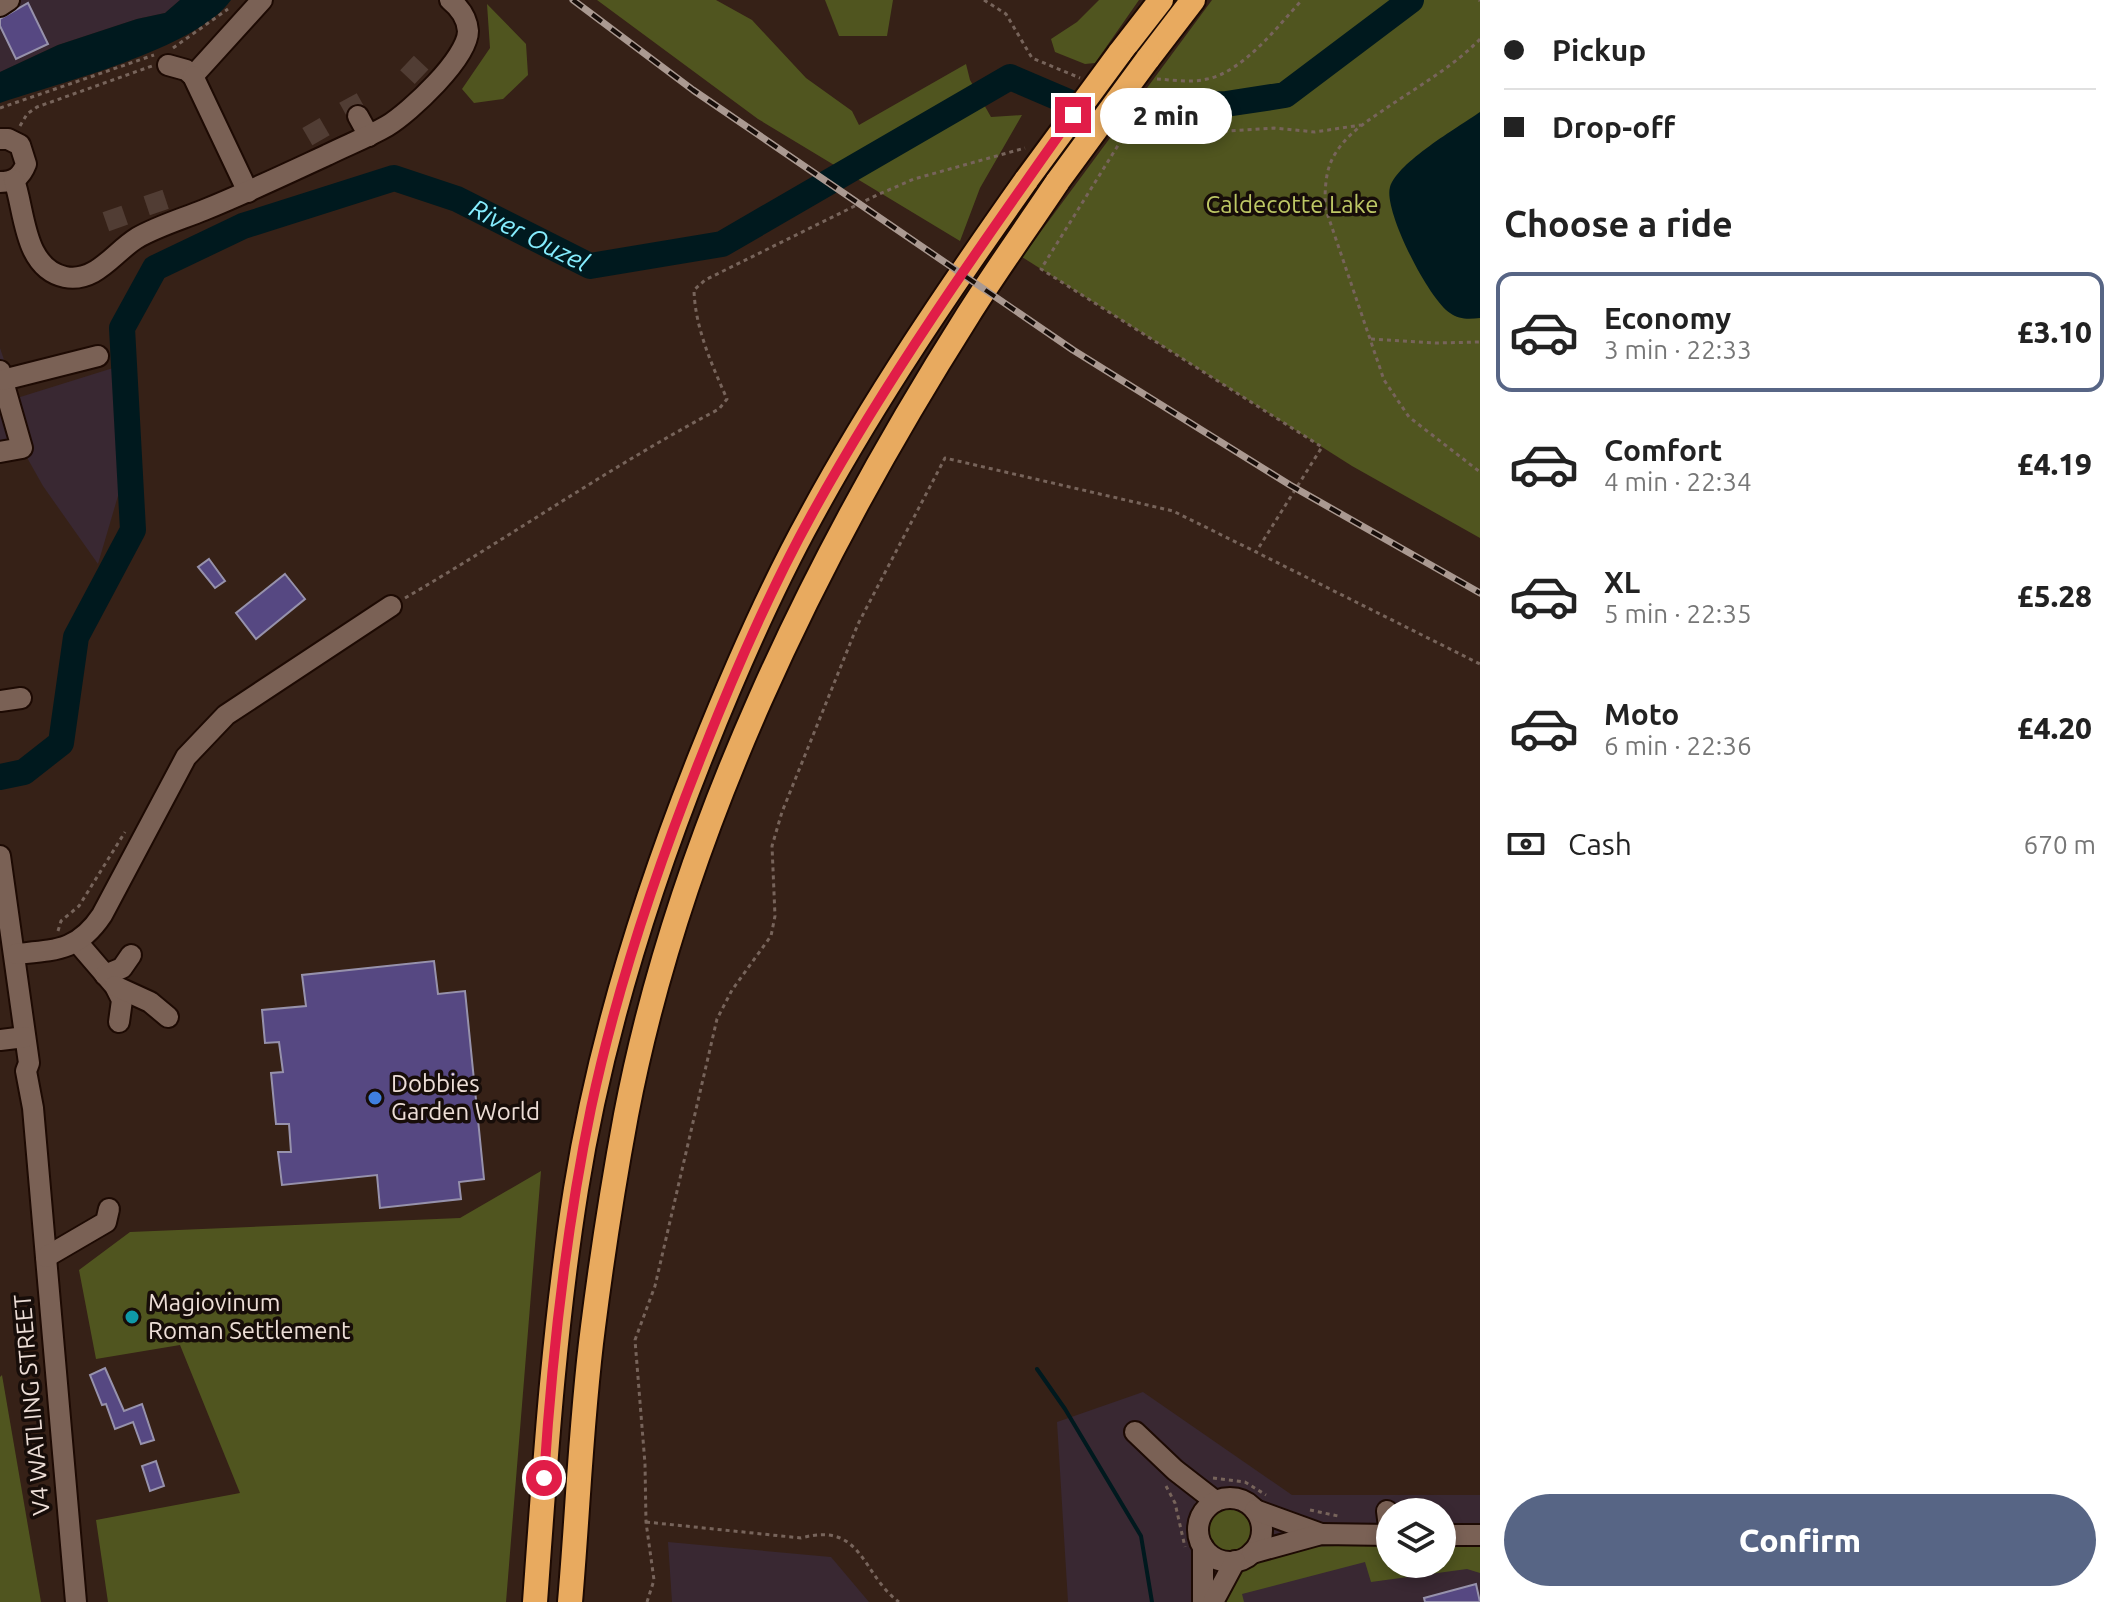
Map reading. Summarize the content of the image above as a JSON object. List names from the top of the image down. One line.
{"streets":{"street":["V4 WATLING STREET"]},"water":["River Ouzel"],"parks":["Caldecotte Lake"],"places":["Dobbies Garden World","Magiovinum Roman Settlement"],"page":{"banner":["Pickup","Drop-off"],"bubble":"2 min","heading":"Choose a ride","list":[{"name":"Economy","note":"3 min · 22:33","value":"£3.10"},{"name":"Comfort","note":"4 min · 22:34","value":"£4.19"},{"name":"XL","note":"5 min · 22:35","value":"£5.28"},{"name":"Moto","note":"6 min · 22:36","value":"£4.20"}],"pay":["Cash","670 m"],"buttons":"Confirm"}}
